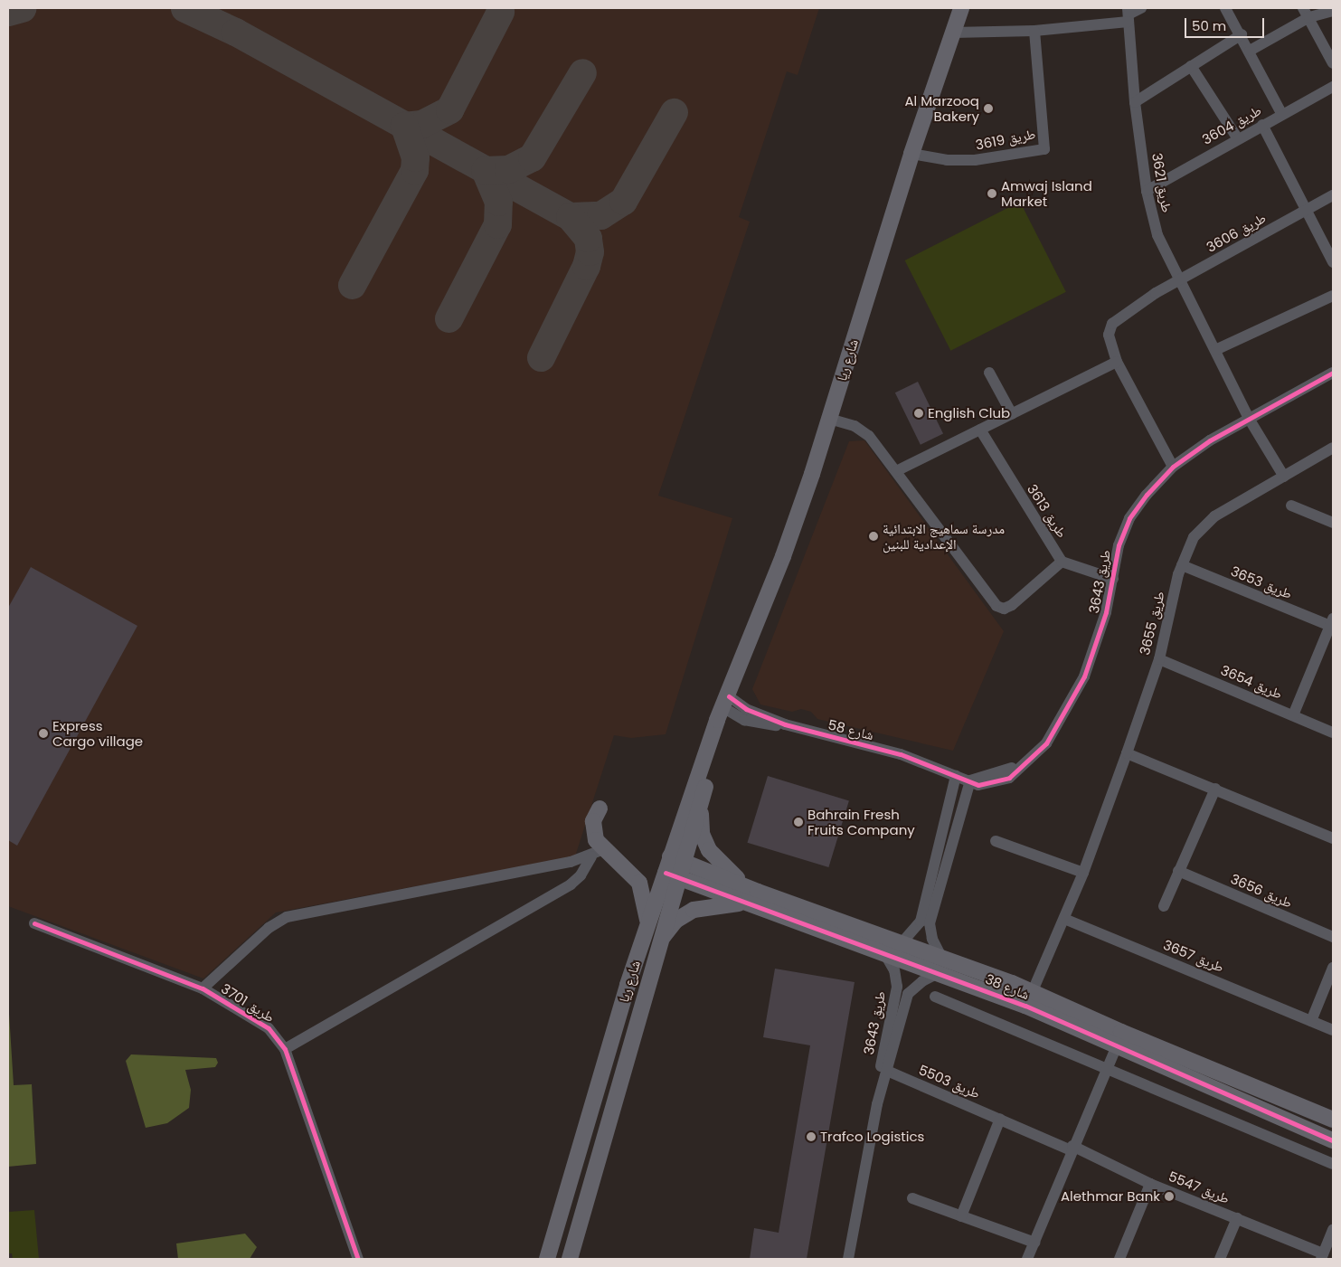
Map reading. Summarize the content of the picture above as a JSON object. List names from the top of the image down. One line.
{"streets":{"main road":["شارع ريا","شارع 38"],"street":["طريق 3604","طريق 3619","طريق 3621","طريق 3606","طريق 3613","طريق 3643","طريق 3653","طريق 3655","طريق 3654","شارع 58","طريق 3656","طريق 3657","طريق 3701","طريق 5503","طريق 5547"]},"crossings":[["طريق 3604","طريق 3621"],["طريق 3619","شارع ريا"],["طريق 3621","طريق 3606"],["طريق 3621","طريق 3643"],["طريق 3621","طريق 3655"],["شارع ريا","شارع 58"],["شارع ريا","شارع 38"],["طريق 3643","شارع 58"],["طريق 3643","شارع 38"],["طريق 3643","طريق 5503"],["طريق 3653","طريق 3655"],["طريق 3653","طريق 3654"],["طريق 3655","طريق 3654"],["طريق 3655","طريق 3657"],["طريق 3655","شارع 38"],["طريق 5503","طريق 5547"]],"places":["Al Marzooq Bakery","Amwaj Island Market","English Club","مدرسة سماهيج الابتدائية الإعدادية للبنين","Express Cargo village","Bahrain Fresh Fruits Company","Trafco Logistics","Alethmar Bank"],"scale_bar":"50 m"}
